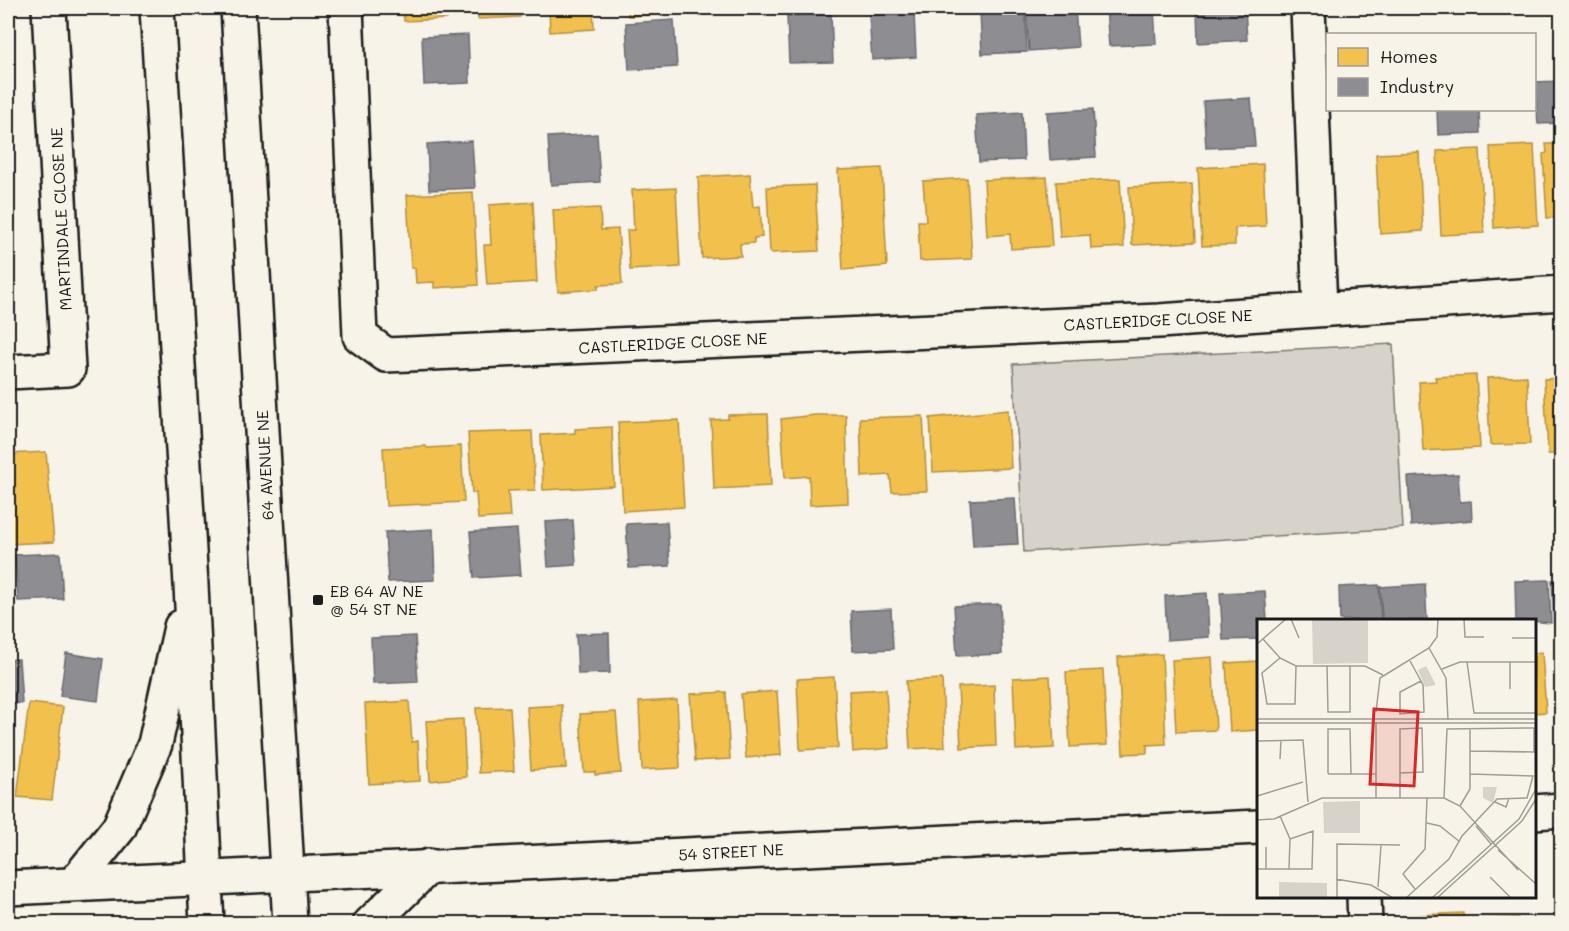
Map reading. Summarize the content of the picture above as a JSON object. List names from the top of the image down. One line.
{"streets":{"street":["MARTINDALE CLOSE NE","CASTLERIDGE CLOSE NE","64 AVENUE NE","54 STREET NE"]},"crossings":[["64 AVENUE NE","54 STREET NE"]],"places":{"transit":["EB 64 AV NE @ 54 ST NE"]},"legend":["Homes","Industry"]}
